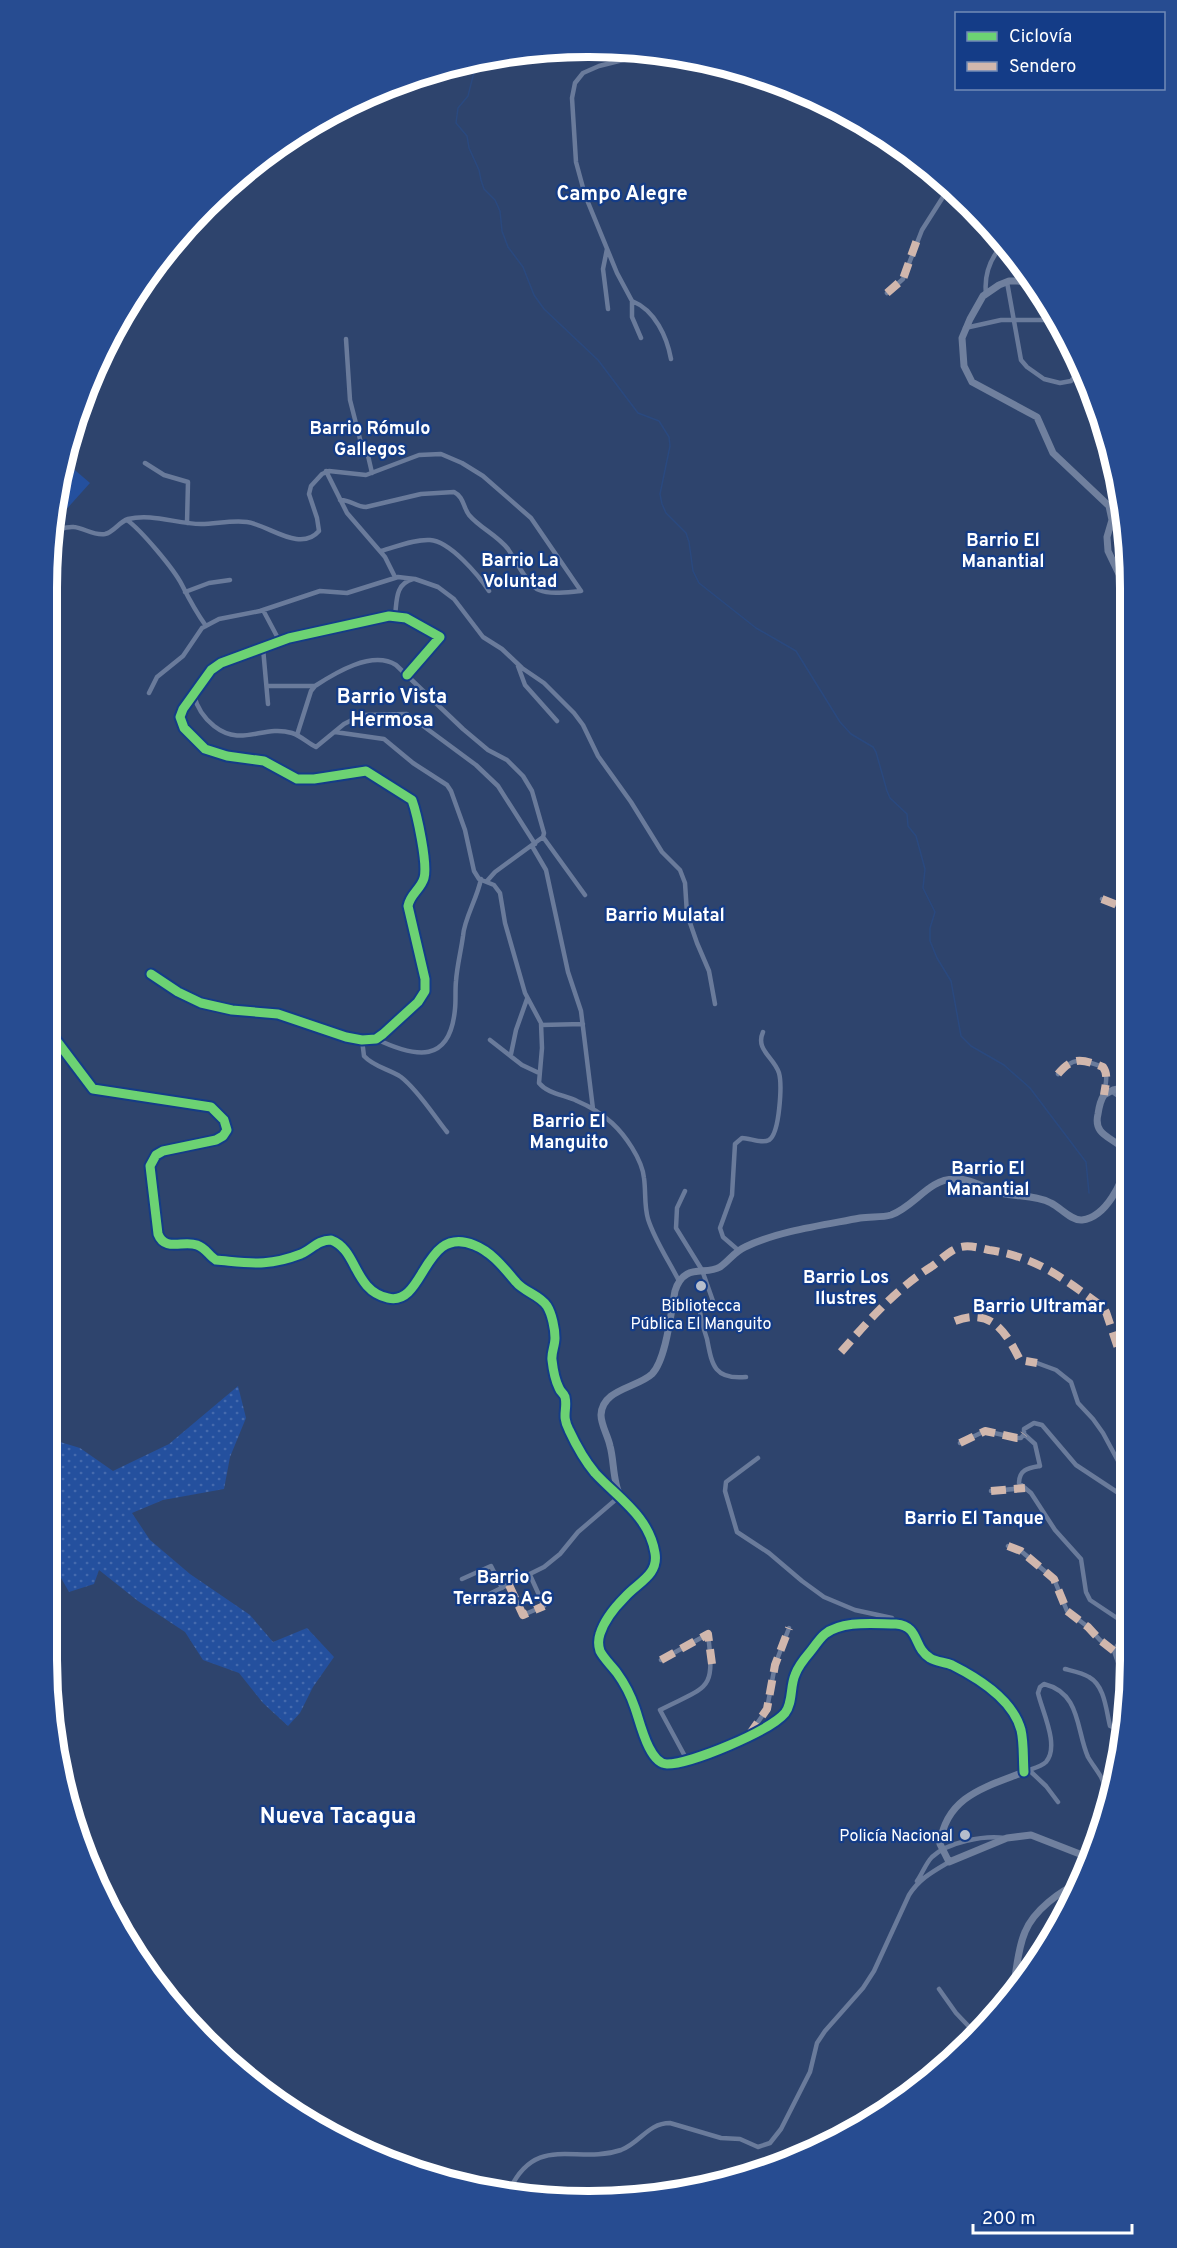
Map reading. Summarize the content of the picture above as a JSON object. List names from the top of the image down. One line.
{"districts":["Campo Alegre","Barrio Rómulo Gallegos","Barrio El Manantial","Barrio La Voluntad","Barrio Vista Hermosa","Barrio Mulatal","Barrio El Manguito","Barrio El Manantial","Barrio Los Ilustres","Barrio Ultramar","Barrio El Tanque","Barrio Terraza A-G","Nueva Tacagua"],"places":["Bibliotecca Pública El Manguito","Policía Nacional"],"legend":["Ciclovía","Sendero"],"scale_bar":"200 m"}
